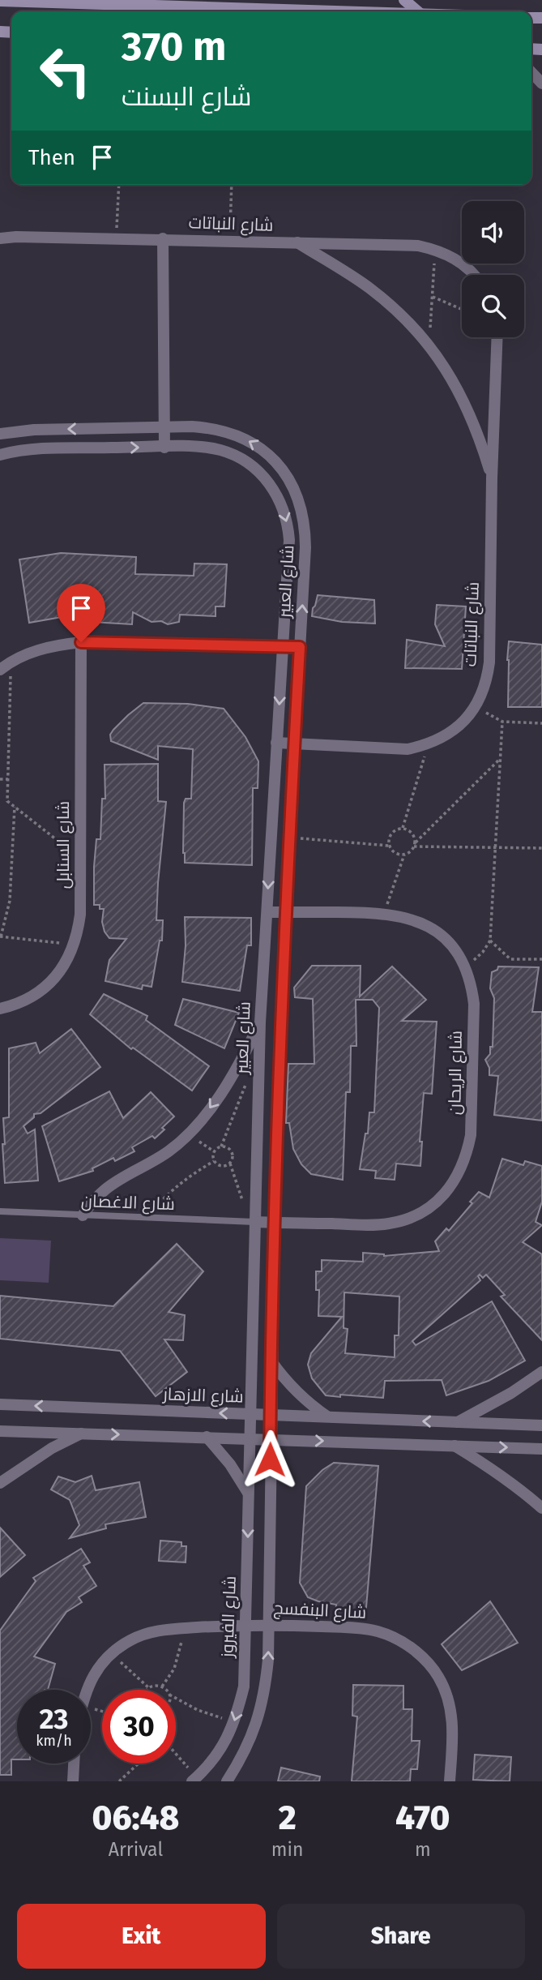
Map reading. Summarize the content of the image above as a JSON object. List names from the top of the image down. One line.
{"streets":{"street":["شارع النباتات","شارع العبير","شارع السنابل","شارع الريحان","شارع الازهار","شارع البنفسج","شارع الفيروز"],"lane":["شارع الاغصان"]},"crossings":[["شارع النباتات","شارع العبير"],["شارع العبير","شارع الريحان"],["شارع العبير","شارع الاغصان"],["شارع العبير","شارع الازهار"],["شارع العبير","شارع الفيروز"],["شارع الريحان","شارع الاغصان"],["شارع البنفسج","شارع الفيروز"]],"page":{"turn":["370 m","شارع البسنت"],"then":"Then","speed":"23 km/h","limit":"30","eta":["06:48","Arrival","2","min","470","m"],"buttons":["Exit","Share"]}}
